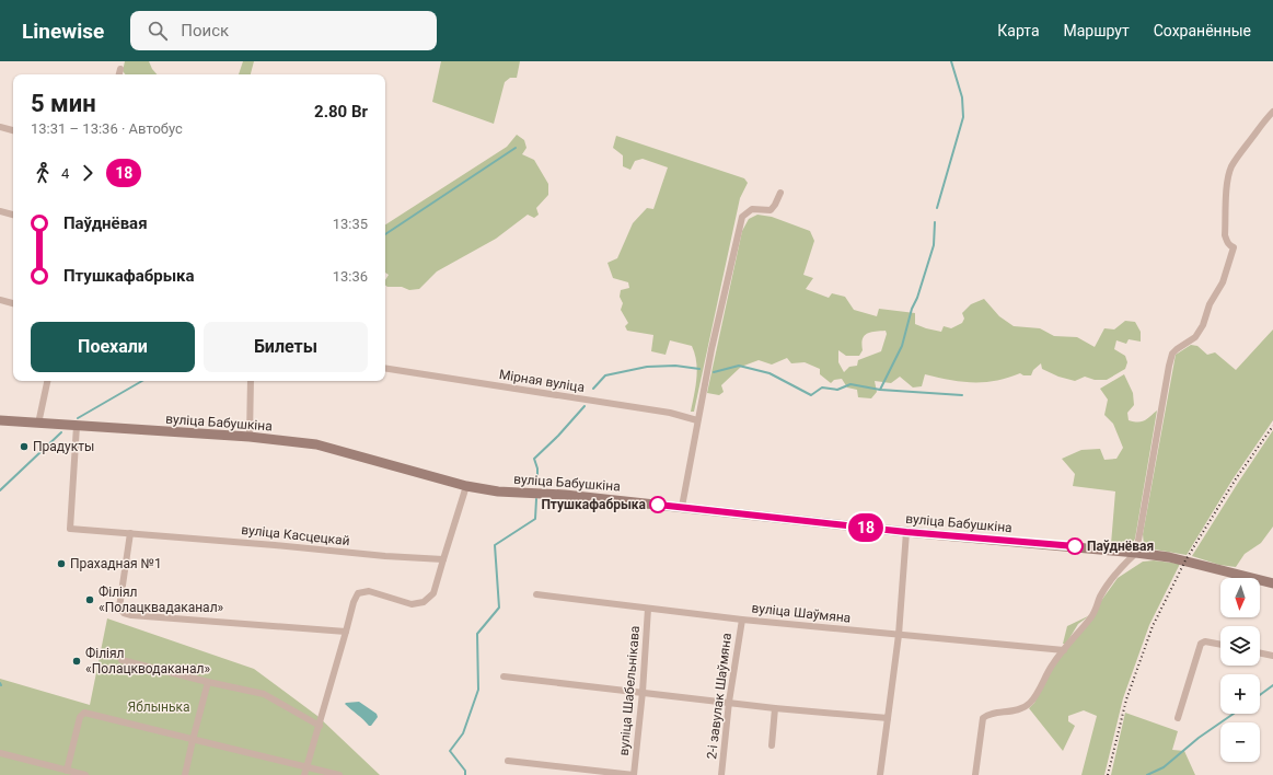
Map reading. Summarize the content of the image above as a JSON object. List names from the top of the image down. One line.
{"streets":{"street":["Мірная вуліца","вуліца Бабушкіна","вуліца Касцецкай","вуліца Шаўмяна","вуліца Шабельнікава","2-і завулак Шаўмяна"]},"crossings":[["вуліца Бабушкіна","вуліца Касцецкай"],["вуліца Шаўмяна","вуліца Шабельнікава"],["вуліца Шаўмяна","2-і завулак Шаўмяна"]],"parks":["Яблынька"],"places":["Прадукты","Птушкафабрыка","Паўднёвая","Прахадная №1","Філіял «Полацквадаканал»","Філіял «Полацкводаканал»"],"lines":["bus line 18"],"north":"bottom","page":{"header":"Linewise","search":"Поиск","nav":["Карта","Маршрут","Сохранённые"],"on_map":"18","heading":["5 мин","13:31 – 13:36 · Автобус","2.80 Br"],"legs":["4","18"],"list":[{"name":"Паўднёвая","value":"13:35"},{"name":"Птушкафабрыка","value":"13:36"}],"buttons":["Поехали","Билеты"],"map_buttons":["+","−"]}}
